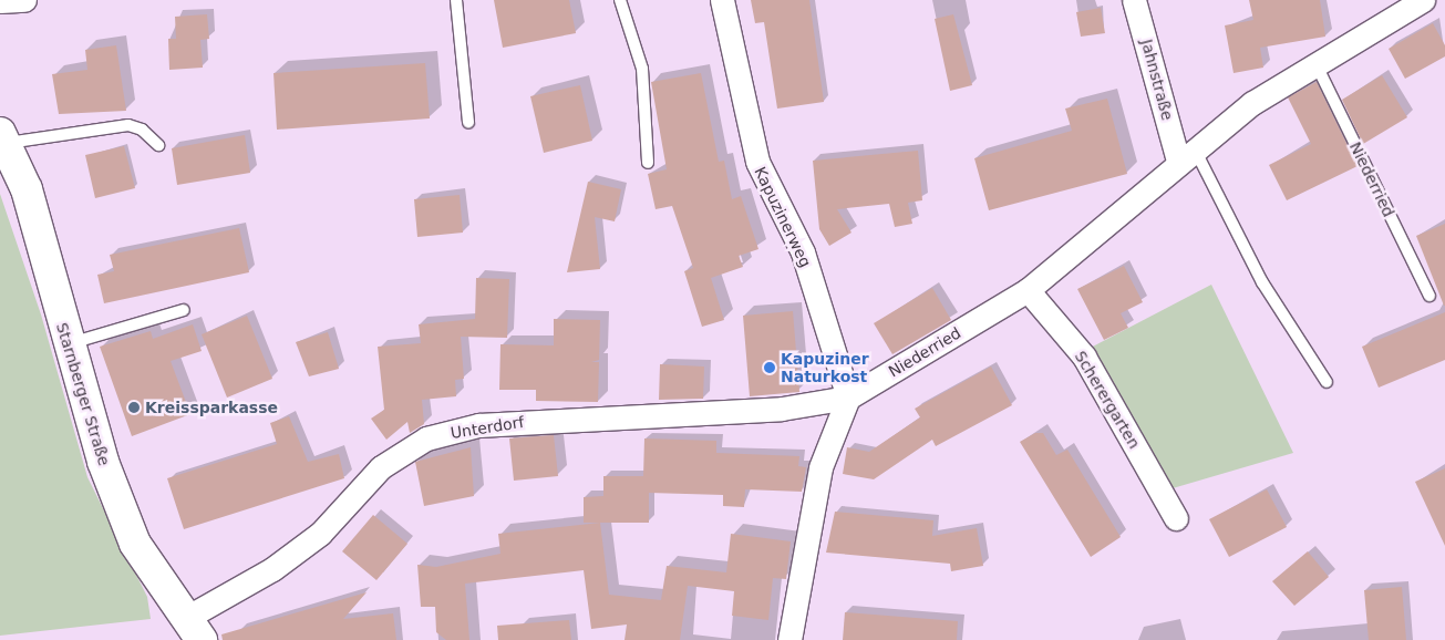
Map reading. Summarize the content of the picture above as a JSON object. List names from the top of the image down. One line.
{"streets":{"main road":["Starnberger Straße"],"street":["Jahnstraße","Niederried","Kapuzinerweg","Scherergarten","Unterdorf"]},"crossings":[["Jahnstraße","Niederried"],["Niederried","Kapuzinerweg"],["Niederried","Scherergarten"],["Niederried","Unterdorf"],["Kapuzinerweg","Unterdorf"],["Starnberger Straße","Unterdorf"]],"places":["Kapuziner Naturkost","Kreissparkasse"]}
